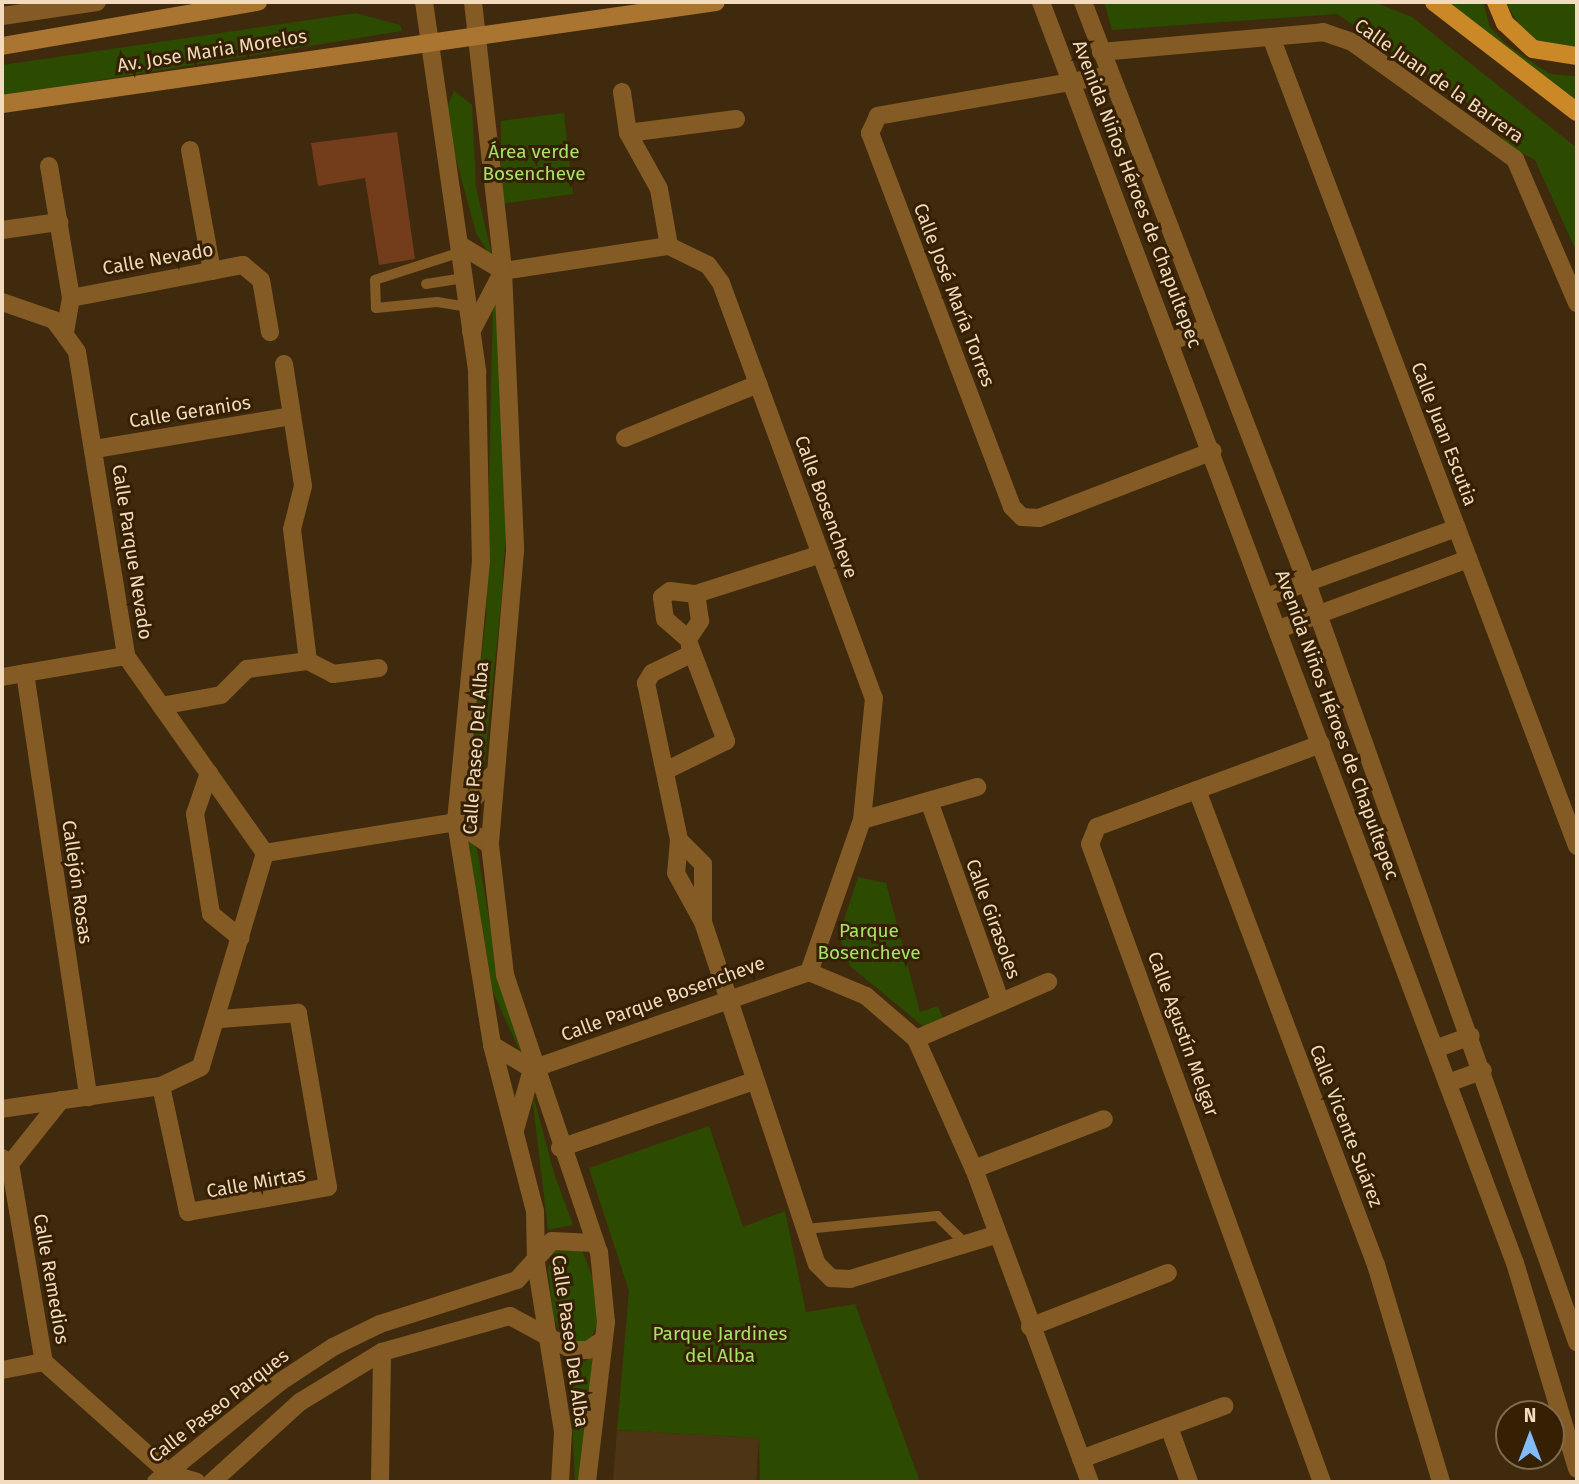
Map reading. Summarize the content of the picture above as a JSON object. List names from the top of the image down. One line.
{"streets":{"main road":["Av. Jose Maria Morelos"],"street":["Calle Juan de la Barrera","Avenida Niños Héroes de Chapultepec","Calle Nevado","Calle José María Torres","Calle Geranios","Calle Juan Escutia","Calle Bosencheve","Calle Parque Nevado","Calle Paseo Del Alba","Callejón Rosas","Calle Girasoles","Calle Parque Bosencheve","Calle Agustín Melgar","Calle Vicente Suárez","Calle Mirtas","Calle Remedios","Calle Paseo Parques"]},"crossings":[["Av. Jose Maria Morelos","Calle Paseo Del Alba"],["Calle Juan de la Barrera","Avenida Niños Héroes de Chapultepec"],["Calle Juan de la Barrera","Calle Juan Escutia"],["Avenida Niños Héroes de Chapultepec","Calle José María Torres"],["Avenida Niños Héroes de Chapultepec","Calle Agustín Melgar"],["Calle Geranios","Calle Parque Nevado"],["Calle Bosencheve","Calle Parque Bosencheve"],["Calle Paseo Del Alba","Calle Parque Bosencheve"],["Calle Paseo Del Alba","Calle Paseo Parques"],["Calle Agustín Melgar","Calle Vicente Suárez"],["Calle Remedios","Calle Paseo Parques"]],"parks":["Área verde Bosencheve","Parque Bosencheve","Parque Jardines del Alba"],"north":"top"}
